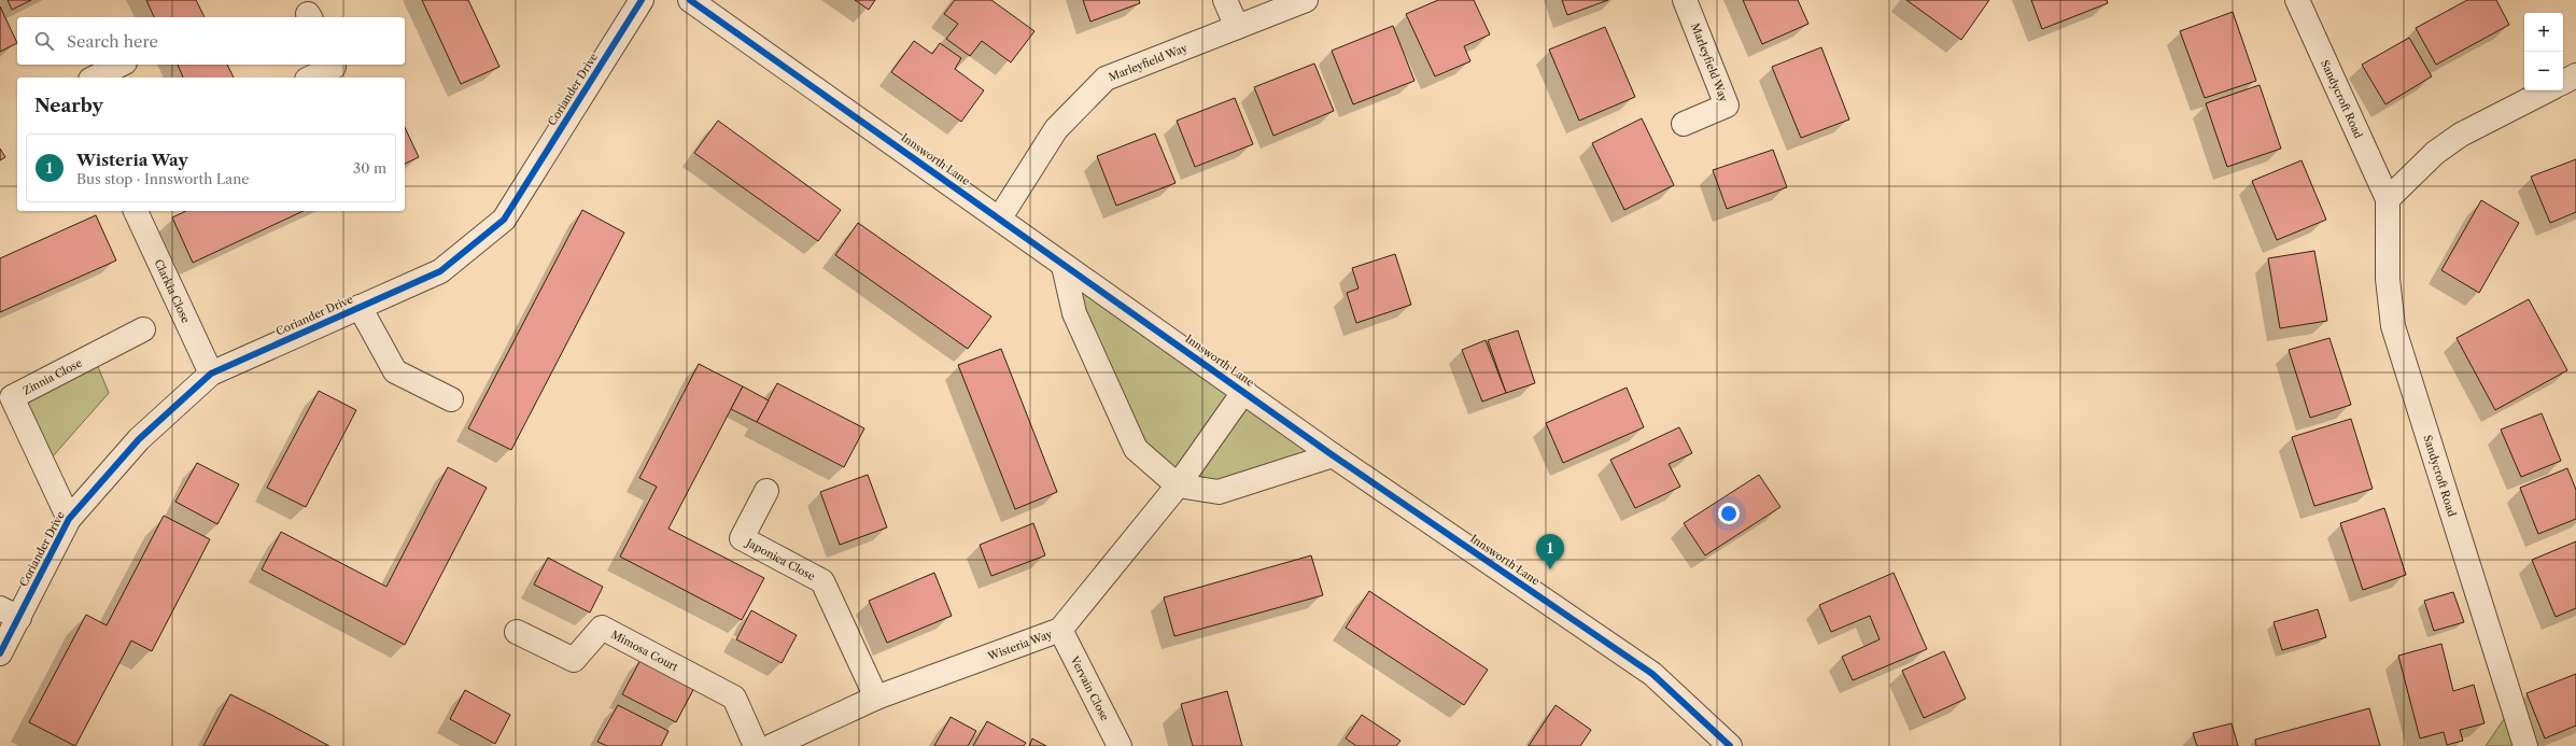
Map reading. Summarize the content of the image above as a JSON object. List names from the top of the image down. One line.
{"streets":{"street":["Marleyfield Way","Coriander Drive","Sandycroft Road","Innsworth Lane","Clarkia Close","Zinnia Close","Japonica Close","Wisteria Way","Mimosa Court","Vervain Close"]},"crossings":[["Marleyfield Way","Innsworth Lane"],["Coriander Drive","Clarkia Close"],["Coriander Drive","Zinnia Close"],["Innsworth Lane","Wisteria Way"],["Japonica Close","Wisteria Way"],["Wisteria Way","Vervain Close"]],"page":{"map_buttons":["+","−"],"search":"Search here","heading":"Nearby","list":[{"mark":"1","name":"Wisteria Way","note":"Bus stop · Innsworth Lane","value":"30 m"}],"pins":"1"}}
